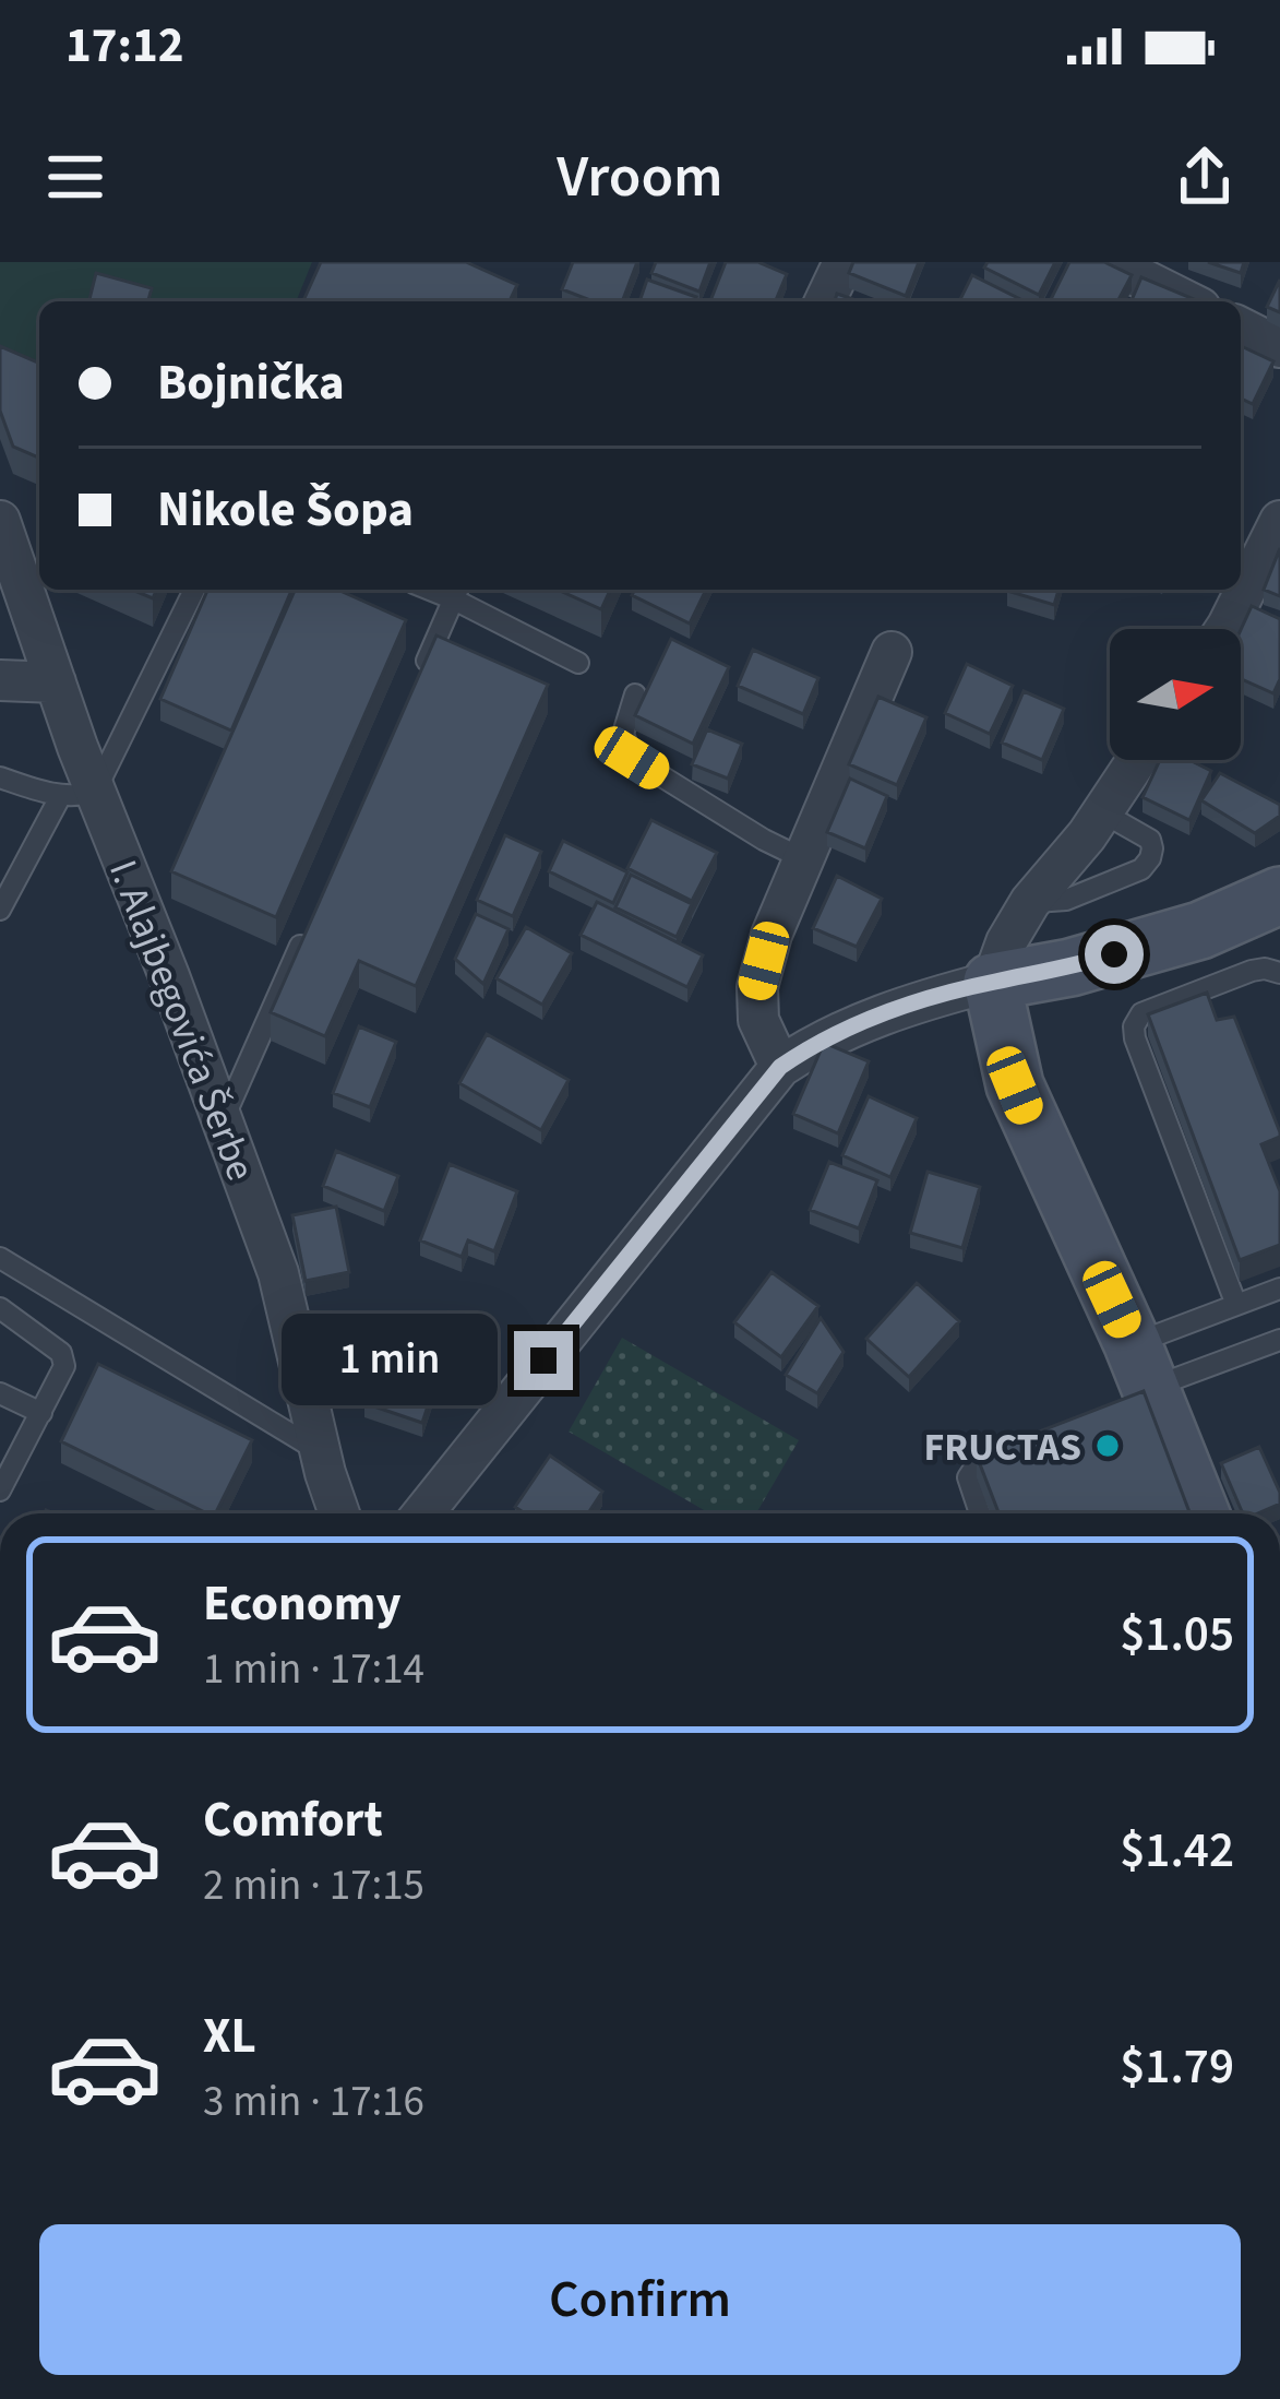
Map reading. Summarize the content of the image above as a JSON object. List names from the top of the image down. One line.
{"streets":{"street":["I. Alajbegovića Šerbe"]},"places":["FRUCTAS"],"north":"right","page":{"status":"17:12","header":"Vroom","banner":["Bojnička","Nikole Šopa"],"bubble":"1 min","list":[{"name":"Economy","note":"1 min · 17:14","value":"$1.05"},{"name":"Comfort","note":"2 min · 17:15","value":"$1.42"},{"name":"XL","note":"3 min · 17:16","value":"$1.79"}],"buttons":"Confirm"}}
